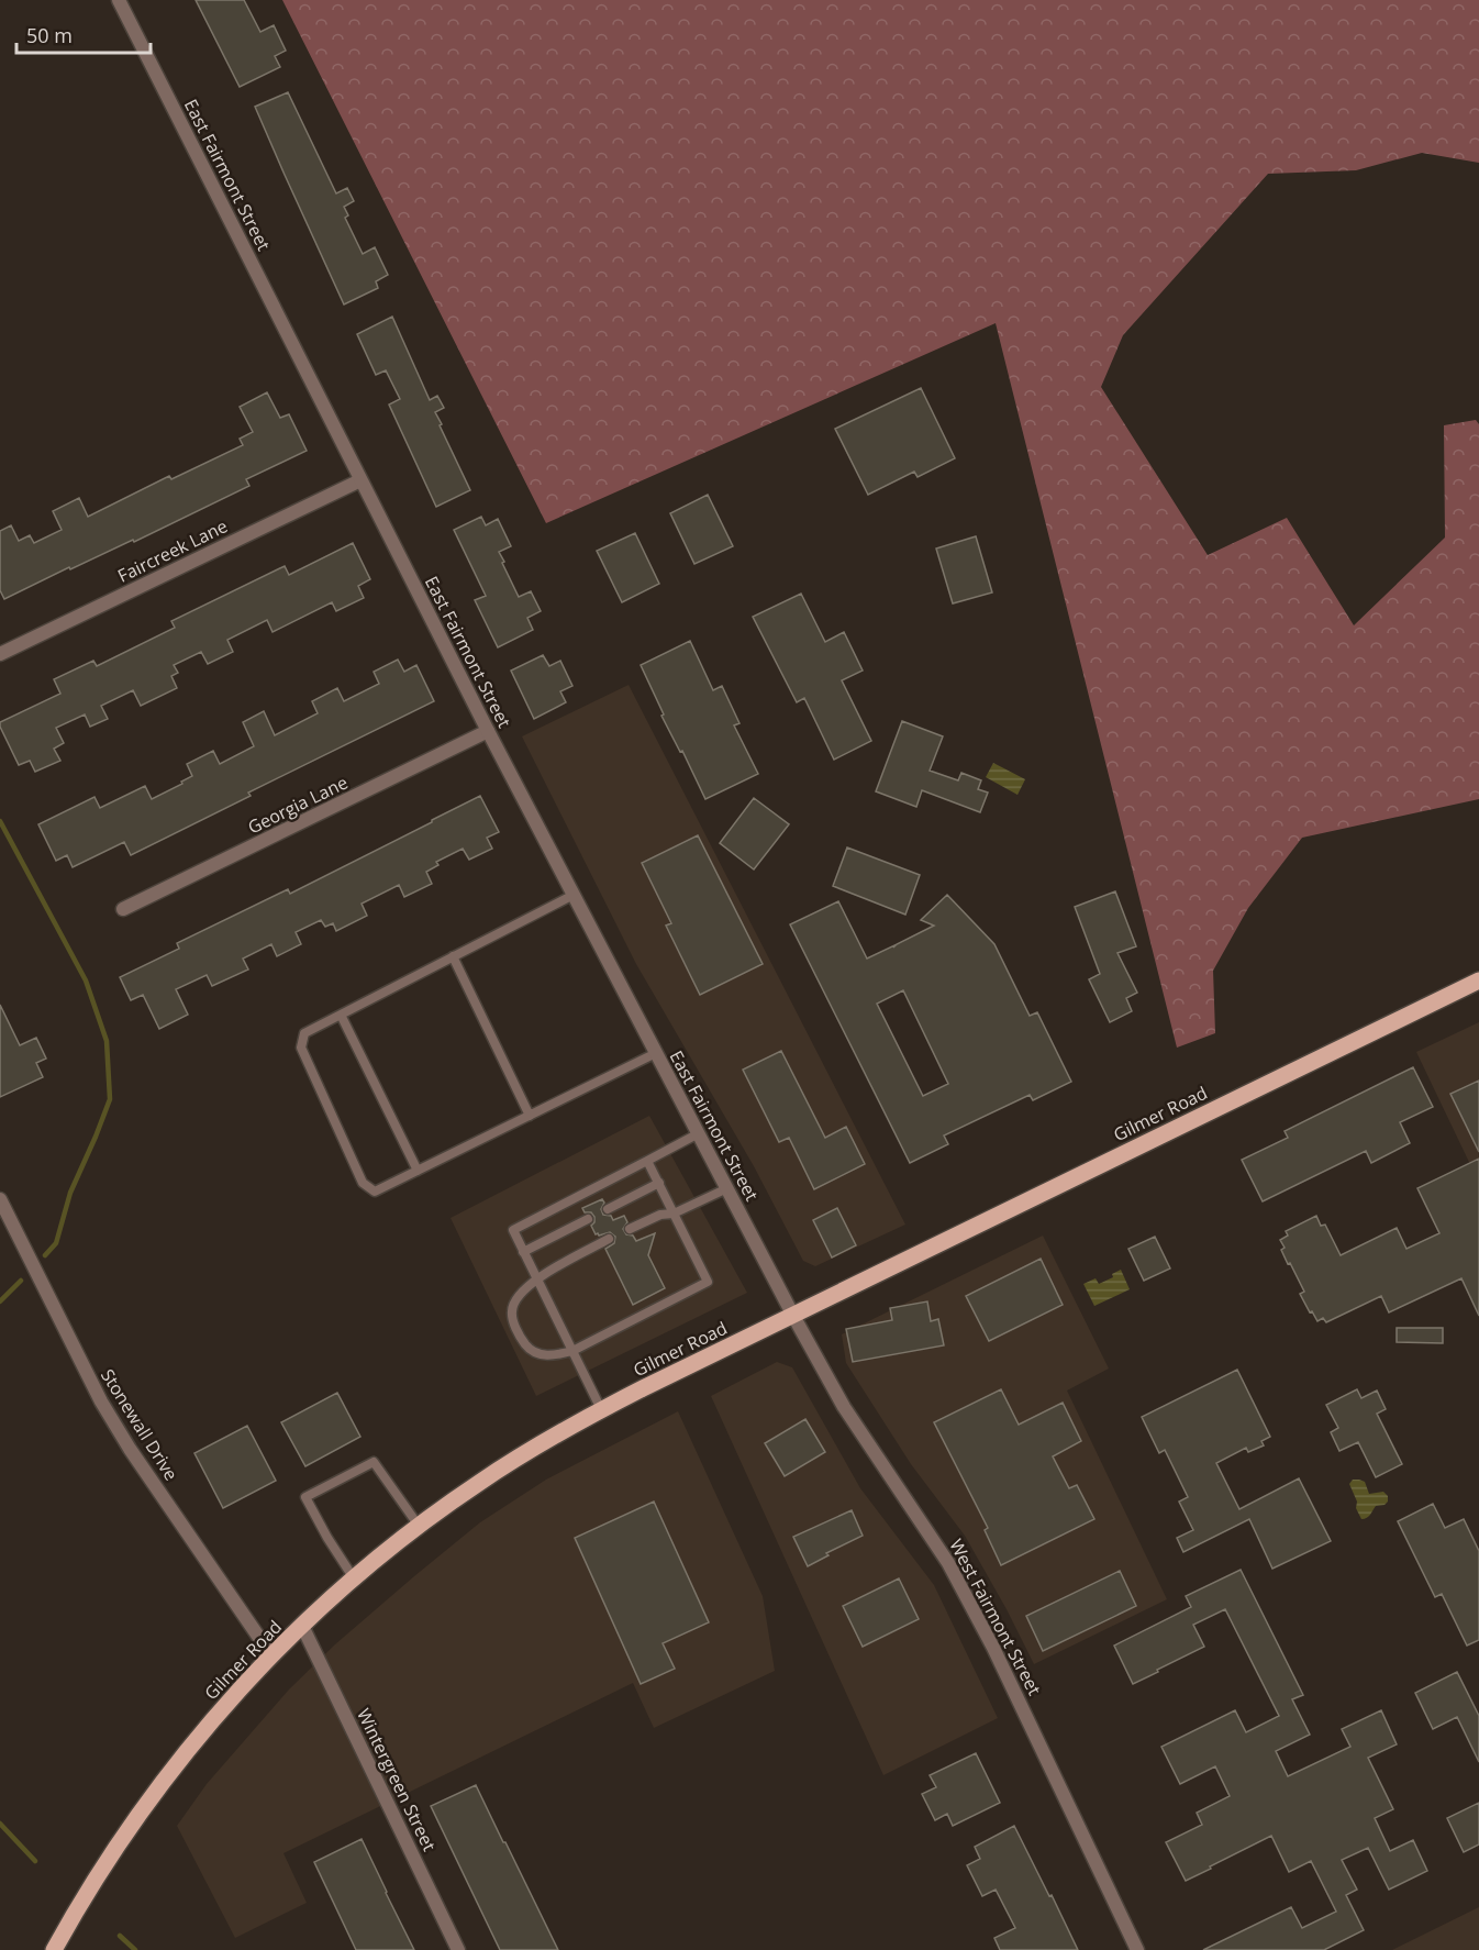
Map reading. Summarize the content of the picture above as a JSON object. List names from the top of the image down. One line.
{"streets":{"main road":["Gilmer Road"],"street":["East Fairmont Street","Faircreek Lane","Georgia Lane","Stonewall Drive","West Fairmont Street","Wintergreen Street"]},"crossings":[["East Fairmont Street","Faircreek Lane"],["East Fairmont Street","Georgia Lane"],["East Fairmont Street","Gilmer Road"],["East Fairmont Street","West Fairmont Street"],["Gilmer Road","Stonewall Drive"],["Gilmer Road","West Fairmont Street"],["Gilmer Road","Wintergreen Street"]],"scale_bar":"50 m"}
